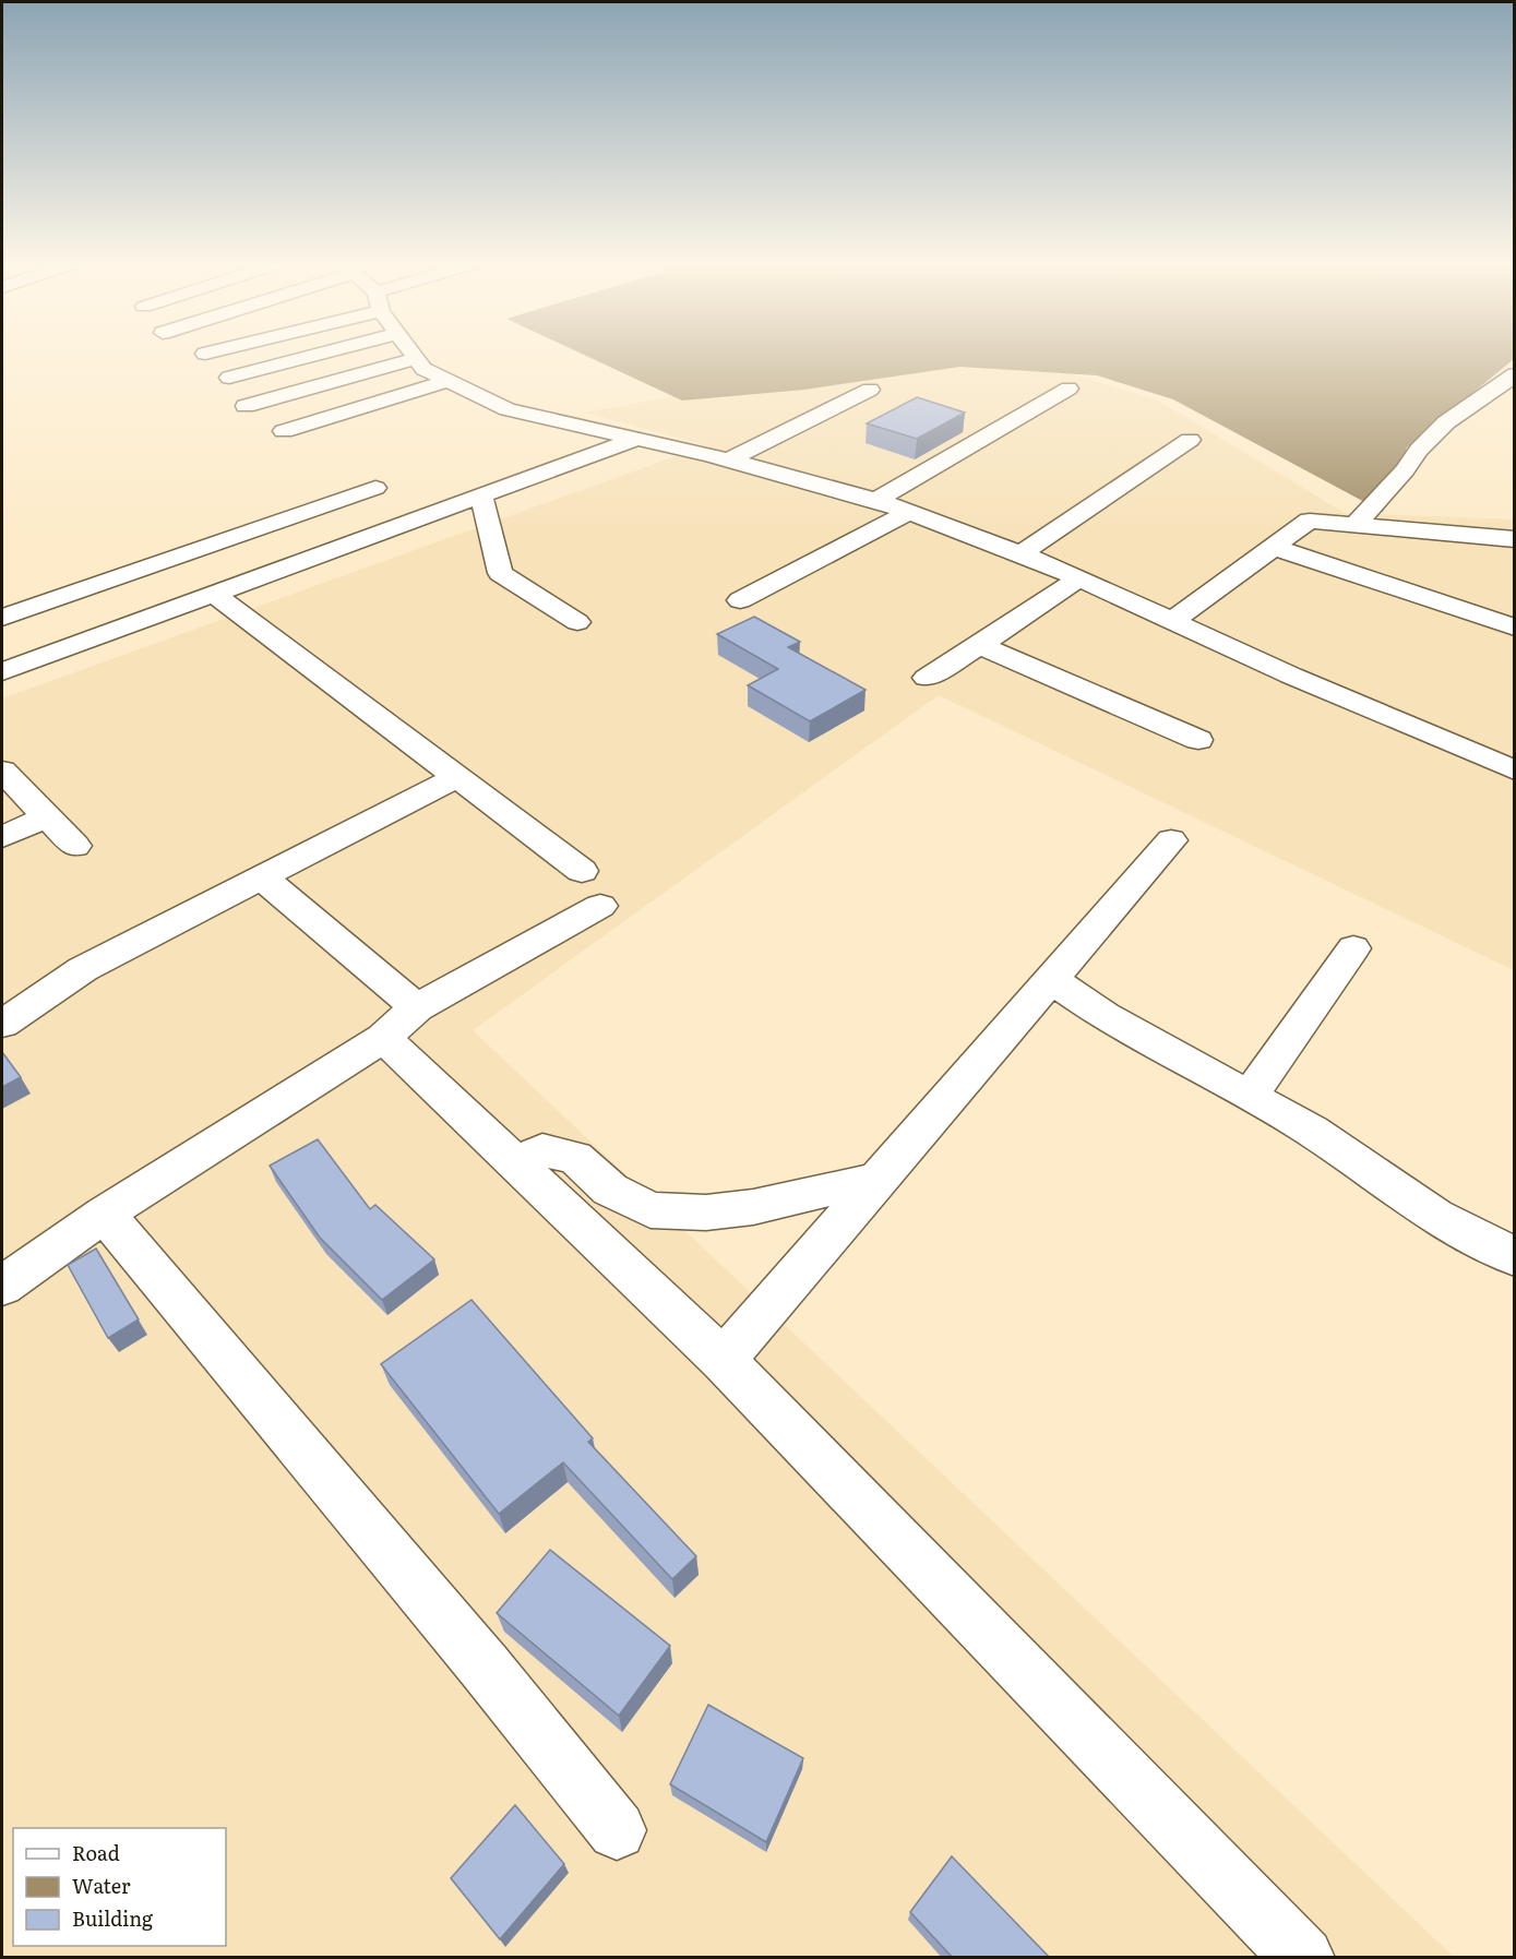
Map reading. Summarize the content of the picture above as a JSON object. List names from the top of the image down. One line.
{"legend":["Road","Water","Building"]}
